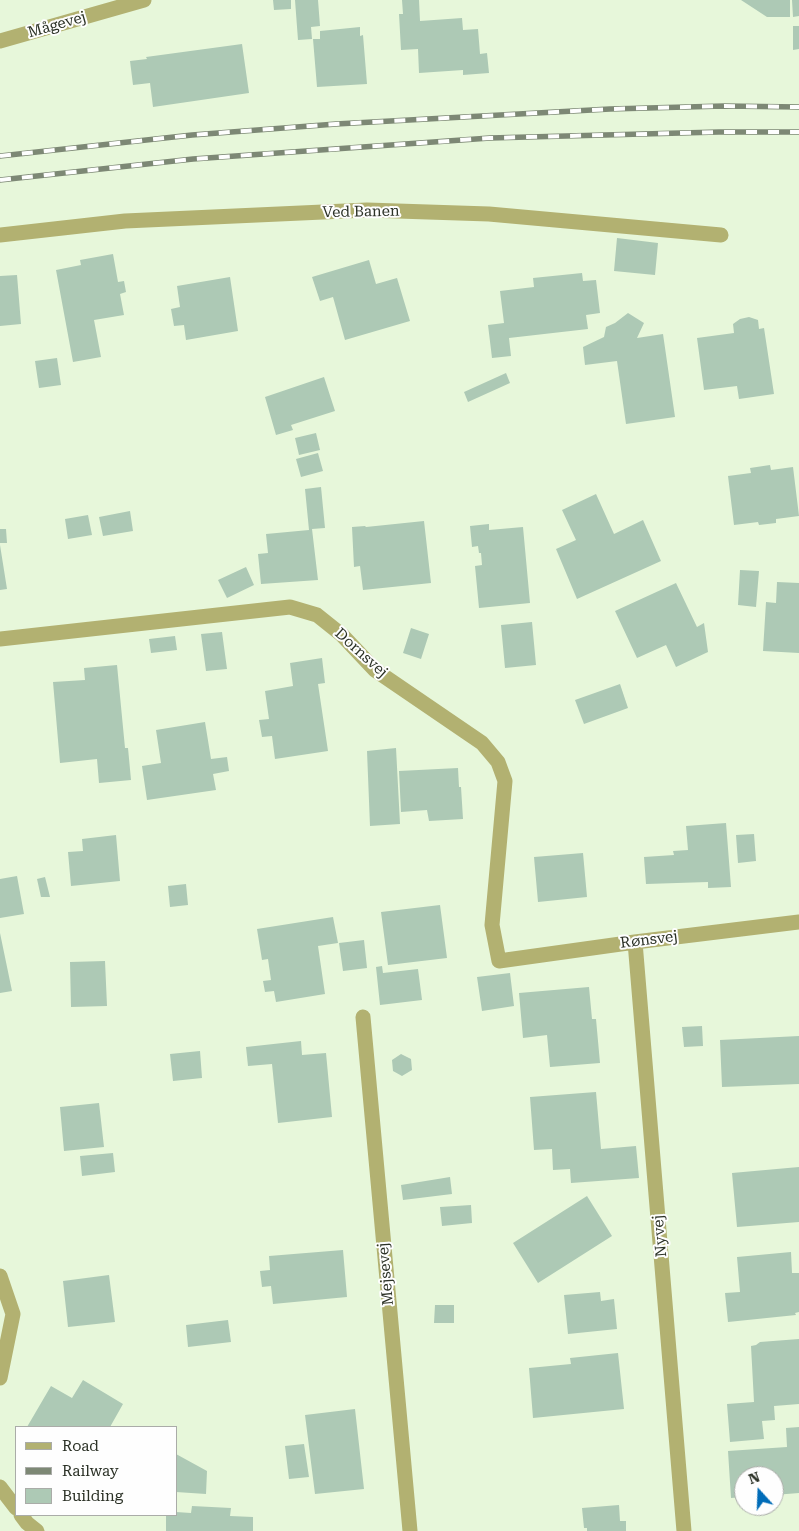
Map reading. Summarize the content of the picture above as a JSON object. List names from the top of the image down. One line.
{"streets":{"street":["Mågevej","Ved Banen","Dornsvej","Rønsvej","Nyvej","Mejsevej"]},"crossings":[["Dornsvej","Rønsvej"],["Rønsvej","Nyvej"]],"legend":["Road","Railway","Building"],"north":"top"}
